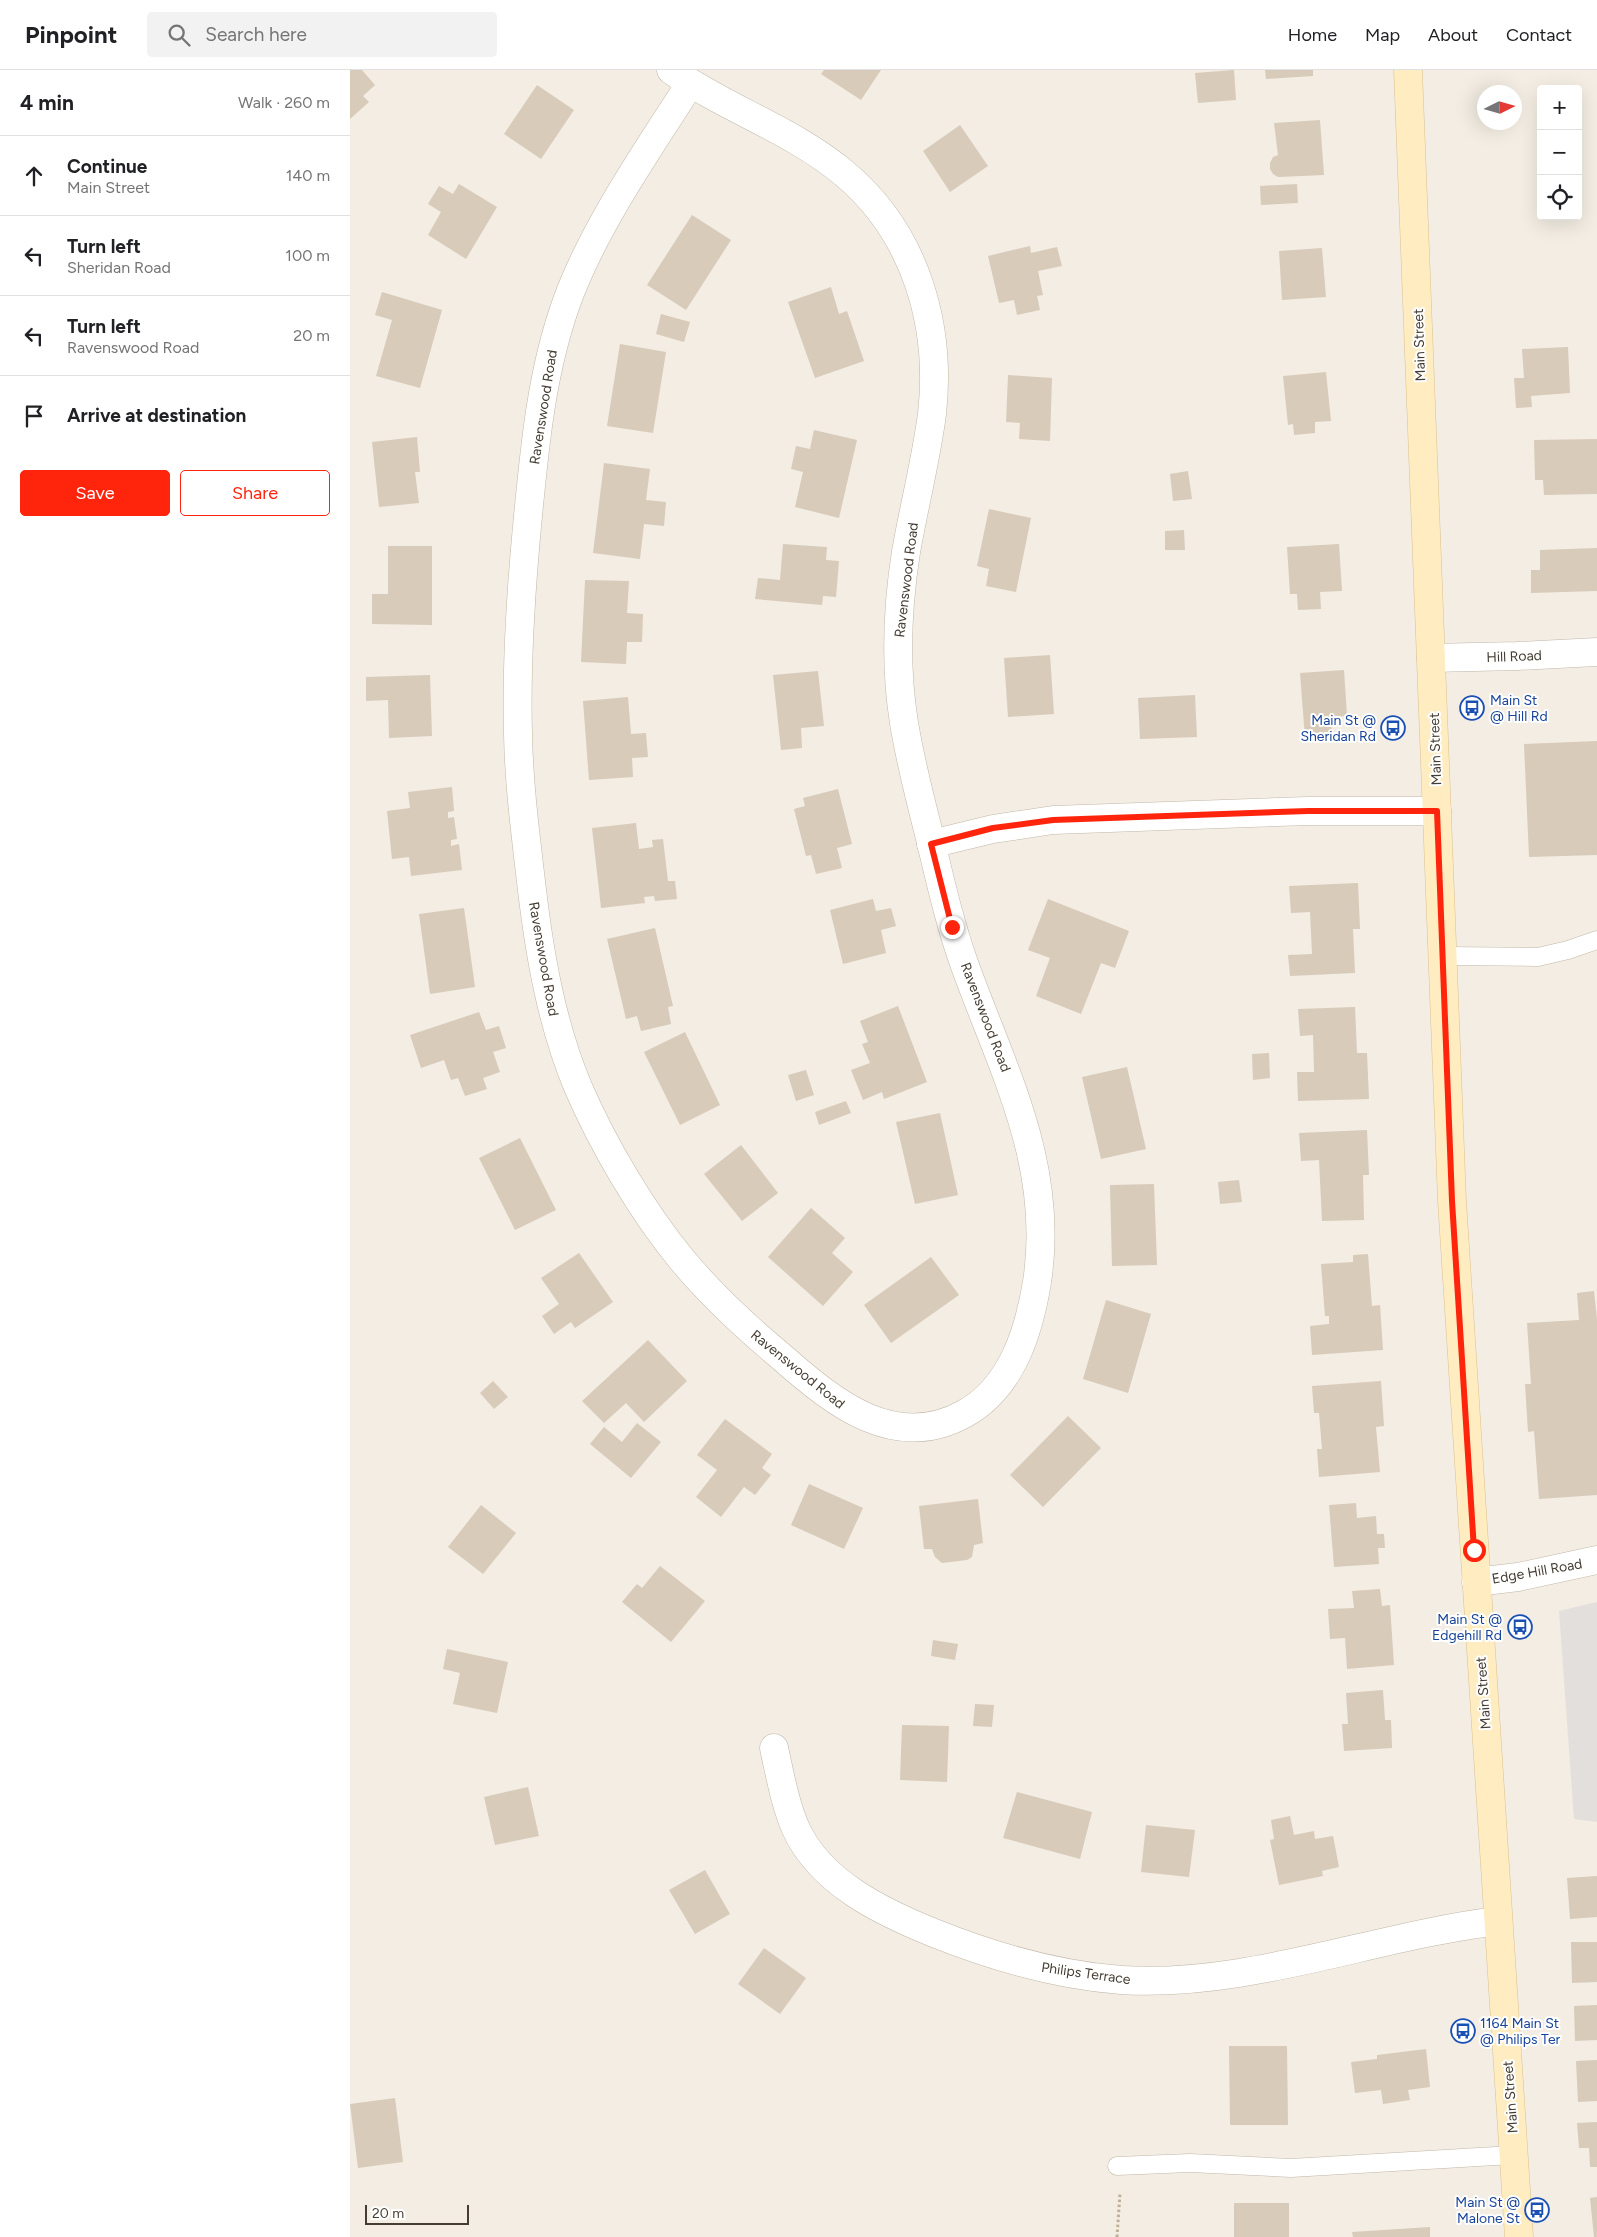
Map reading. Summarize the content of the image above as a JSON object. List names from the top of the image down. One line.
{"streets":{"main road":["Main Street"],"street":["Ravenswood Road","Hill Road","Edge Hill Road","Philips Terrace"]},"crossings":[["Main Street","Hill Road"],["Main Street","Edge Hill Road"],["Main Street","Philips Terrace"]],"places":{"bus stop":["Main St @ Hill Rd","Main St @ Sheridan Rd","Main St @ Edgehill Rd","1164 Main St @ Philips Ter","Main St @ Malone St"]},"scale_bar":"20 m","north":"right","page":{"header":"Pinpoint","search":"Search here","nav":["Home","Map","About","Contact"],"heading":["4 min","Walk · 260 m"],"map_buttons":["+","−"],"list":[["Continue","Main Street","140 m"],["Turn left","Sheridan Road","100 m"],["Turn left","Ravenswood Road","20 m"],"Arrive at destination"],"buttons":["Save","Share"],"scale":"20 m"}}
